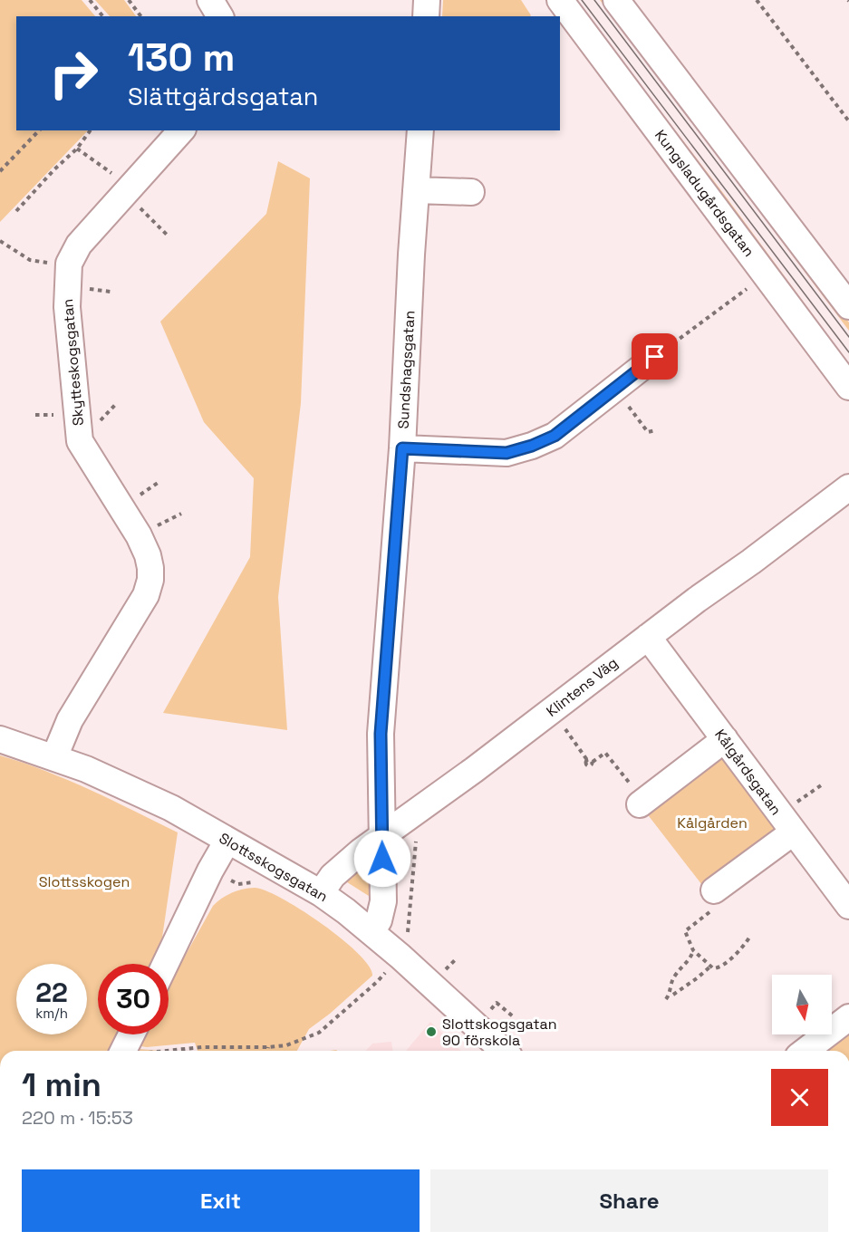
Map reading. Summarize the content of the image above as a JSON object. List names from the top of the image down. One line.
{"streets":{"street":["Kungsladugårdsgatan","Skytteskogsgatan","Sundshagsgatan","Klintens Väg","Kålgårdsgatan","Slottsskogsgatan"]},"crossings":[["Skytteskogsgatan","Slottsskogsgatan"],["Sundshagsgatan","Klintens Väg"],["Sundshagsgatan","Slottsskogsgatan"],["Klintens Väg","Kålgårdsgatan"],["Klintens Väg","Slottsskogsgatan"]],"parks":["Kålgården","Slottsskogen"],"places":["Slottskogsgatan 90 förskola"],"north":"bottom","page":{"turn":["130 m","Slättgärdsgatan"],"speed":"22 km/h","limit":"30","heading":["1 min","220 m · 15:53"],"buttons":["Exit","Share"]}}
